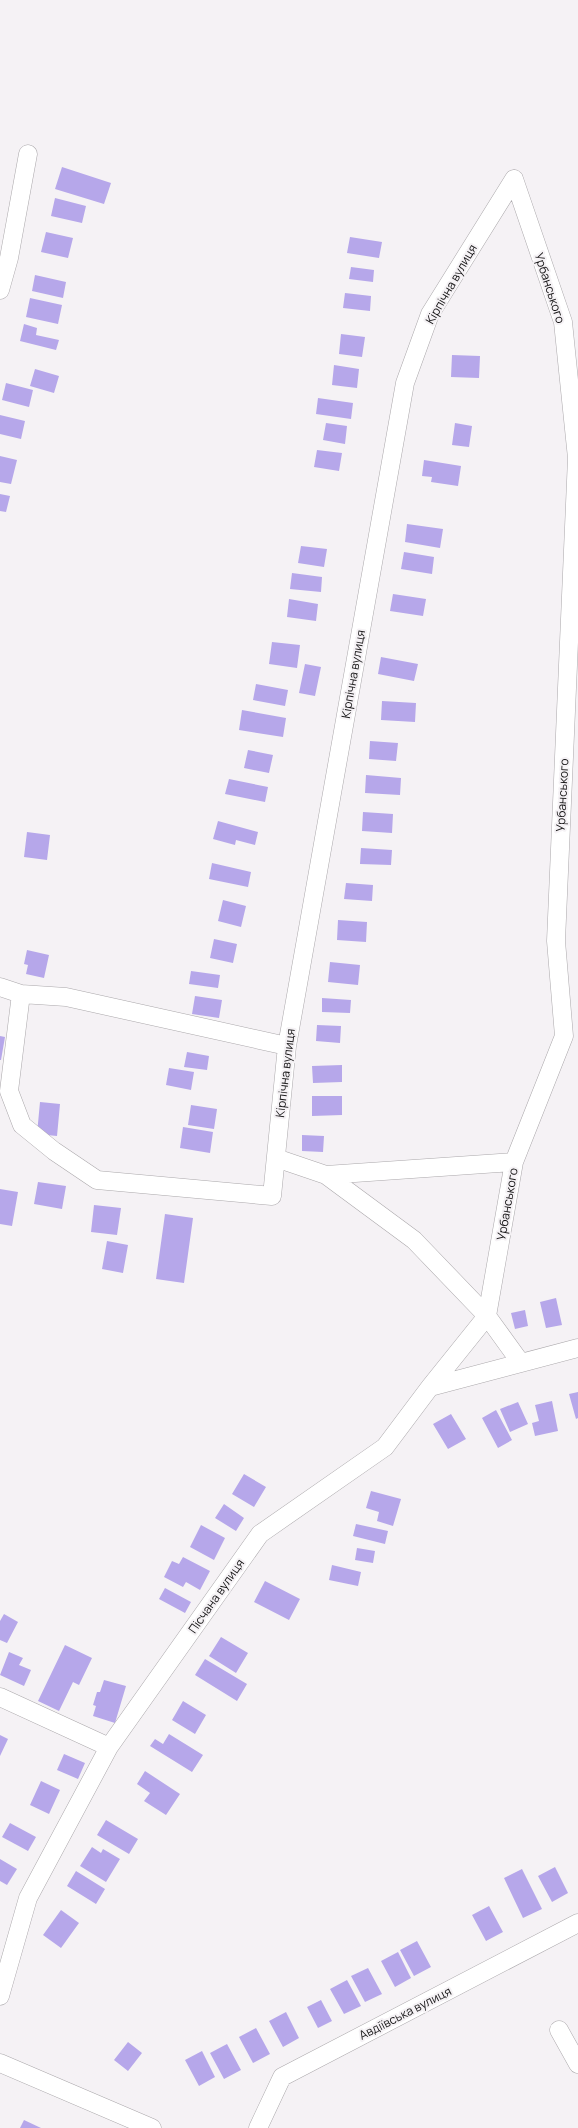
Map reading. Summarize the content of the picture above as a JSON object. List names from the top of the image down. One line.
{"streets":{"street":["Кiрпiчна вулиця","Урбанського","Пiсчана вулиця","Авдіївська вулиця"]},"crossings":[["Кiрпiчна вулиця","Урбанського"],["Урбанського","Пiсчана вулиця"]]}
